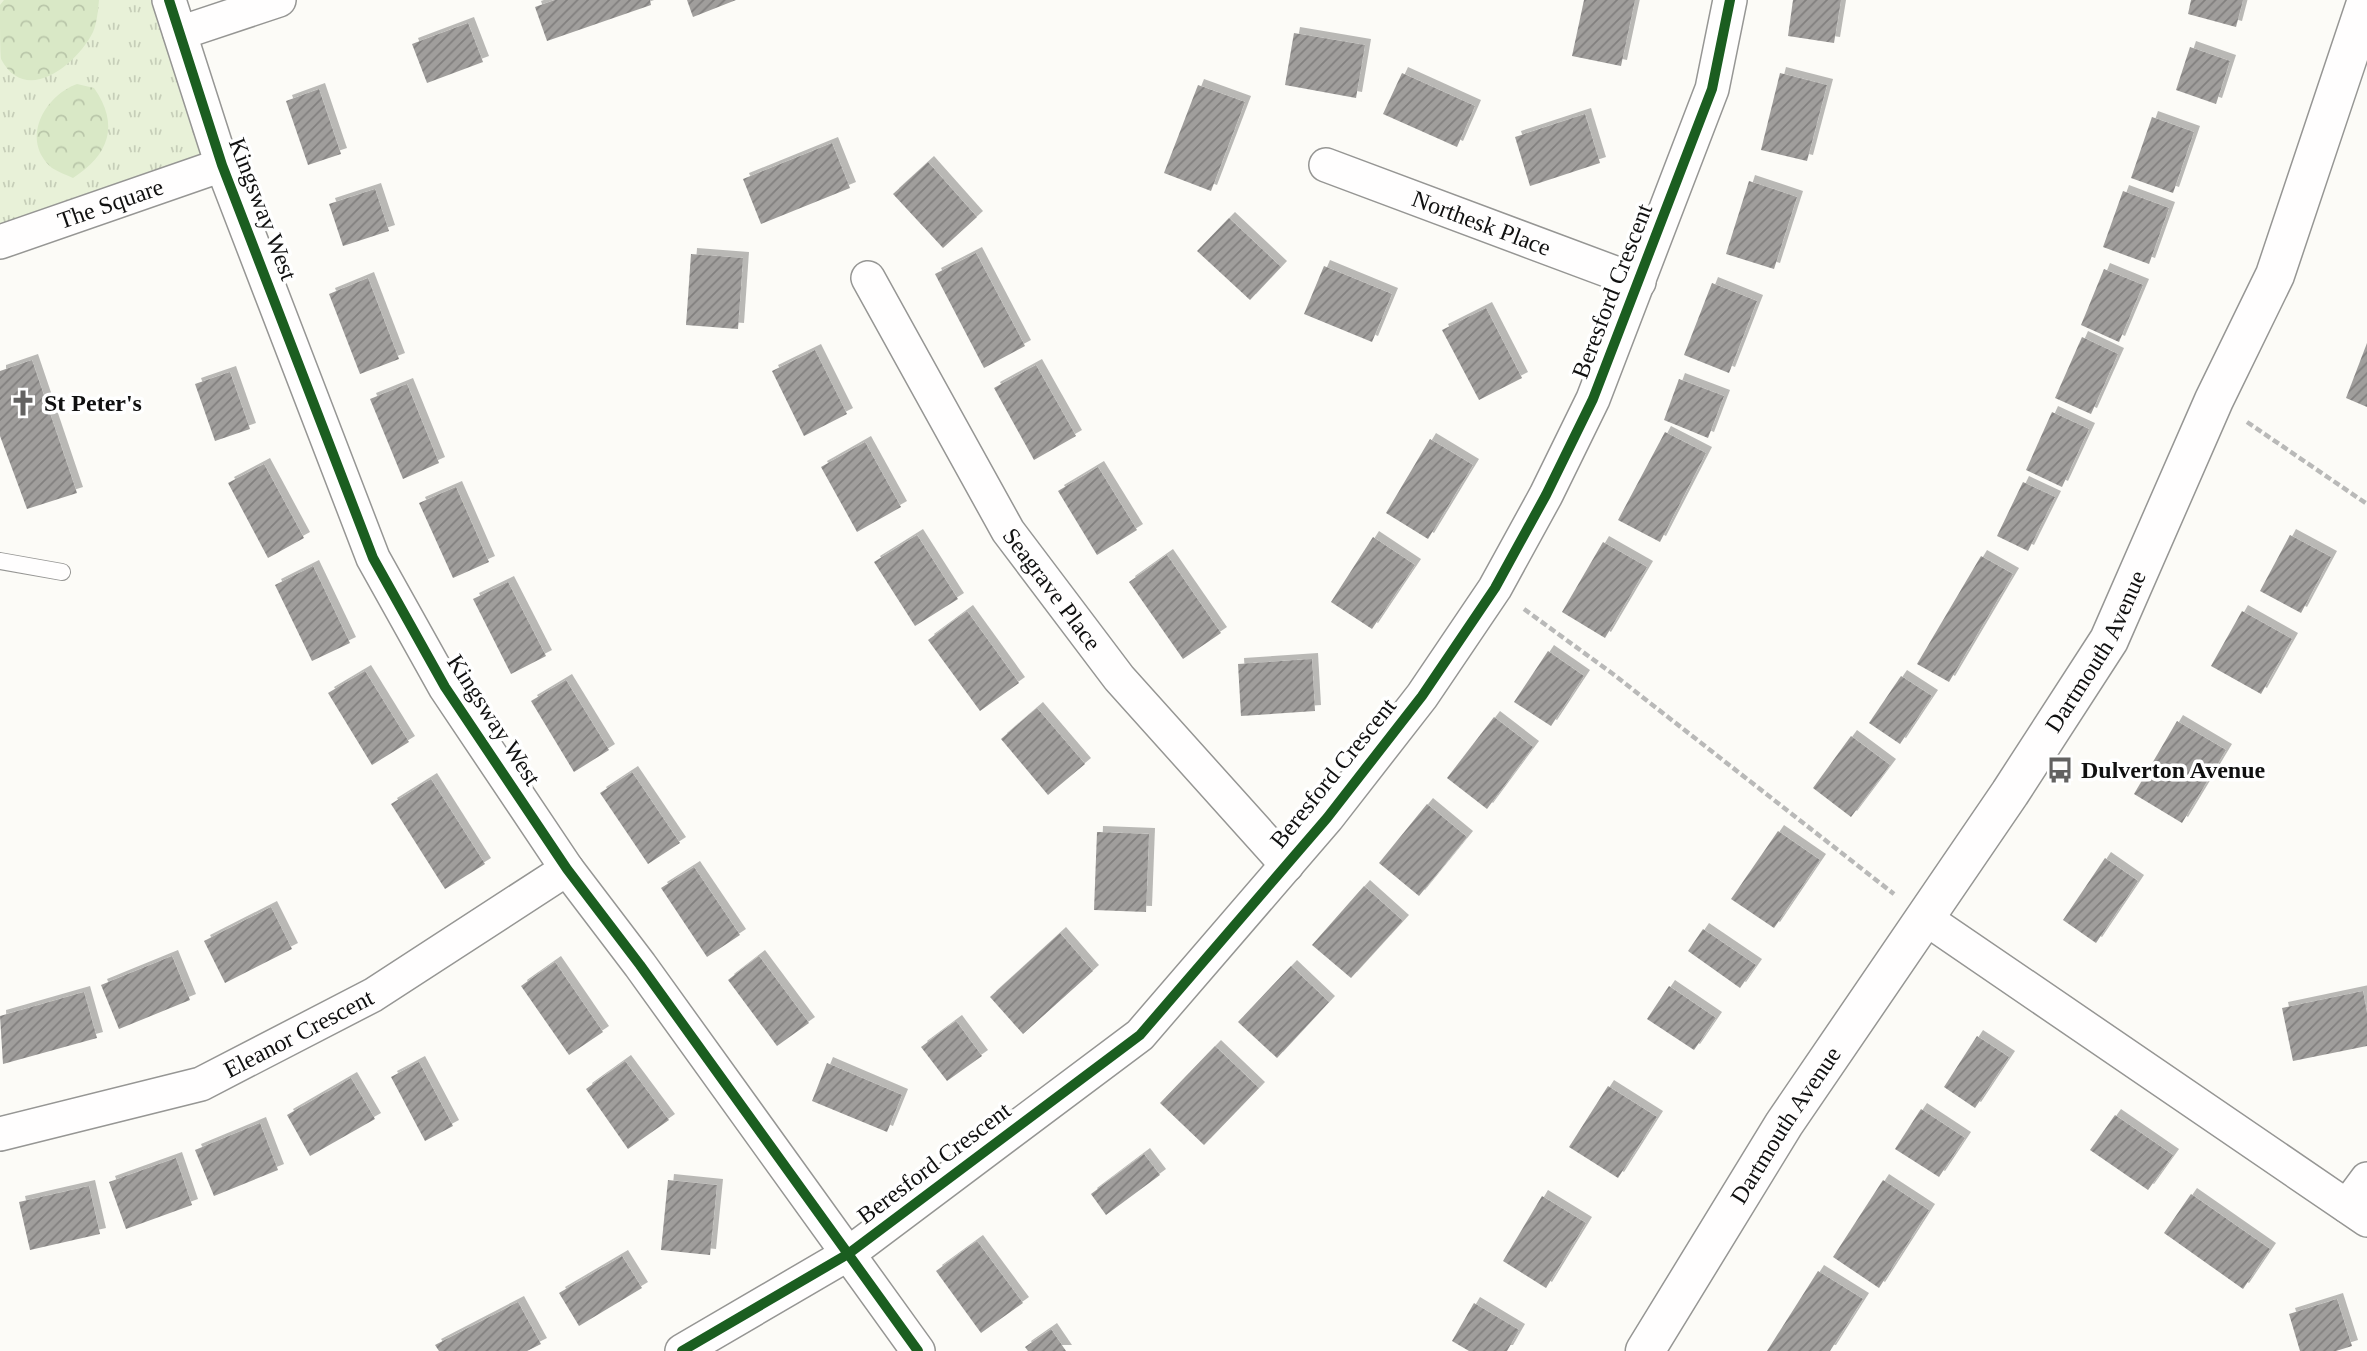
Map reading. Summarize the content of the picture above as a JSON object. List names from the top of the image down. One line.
{"streets":{"street":["The Square","Kingsway West","Northesk Place","Beresford Crescent","Seagrave Place","Dartmouth Avenue","Eleanor Crescent"]},"crossings":[["The Square","Kingsway West"],["Kingsway West","Beresford Crescent"],["Kingsway West","Eleanor Crescent"],["Northesk Place","Beresford Crescent"],["Beresford Crescent","Seagrave Place"]],"places":{"church":["St Peter's"],"bus stop":["Dulverton Avenue"]}}
